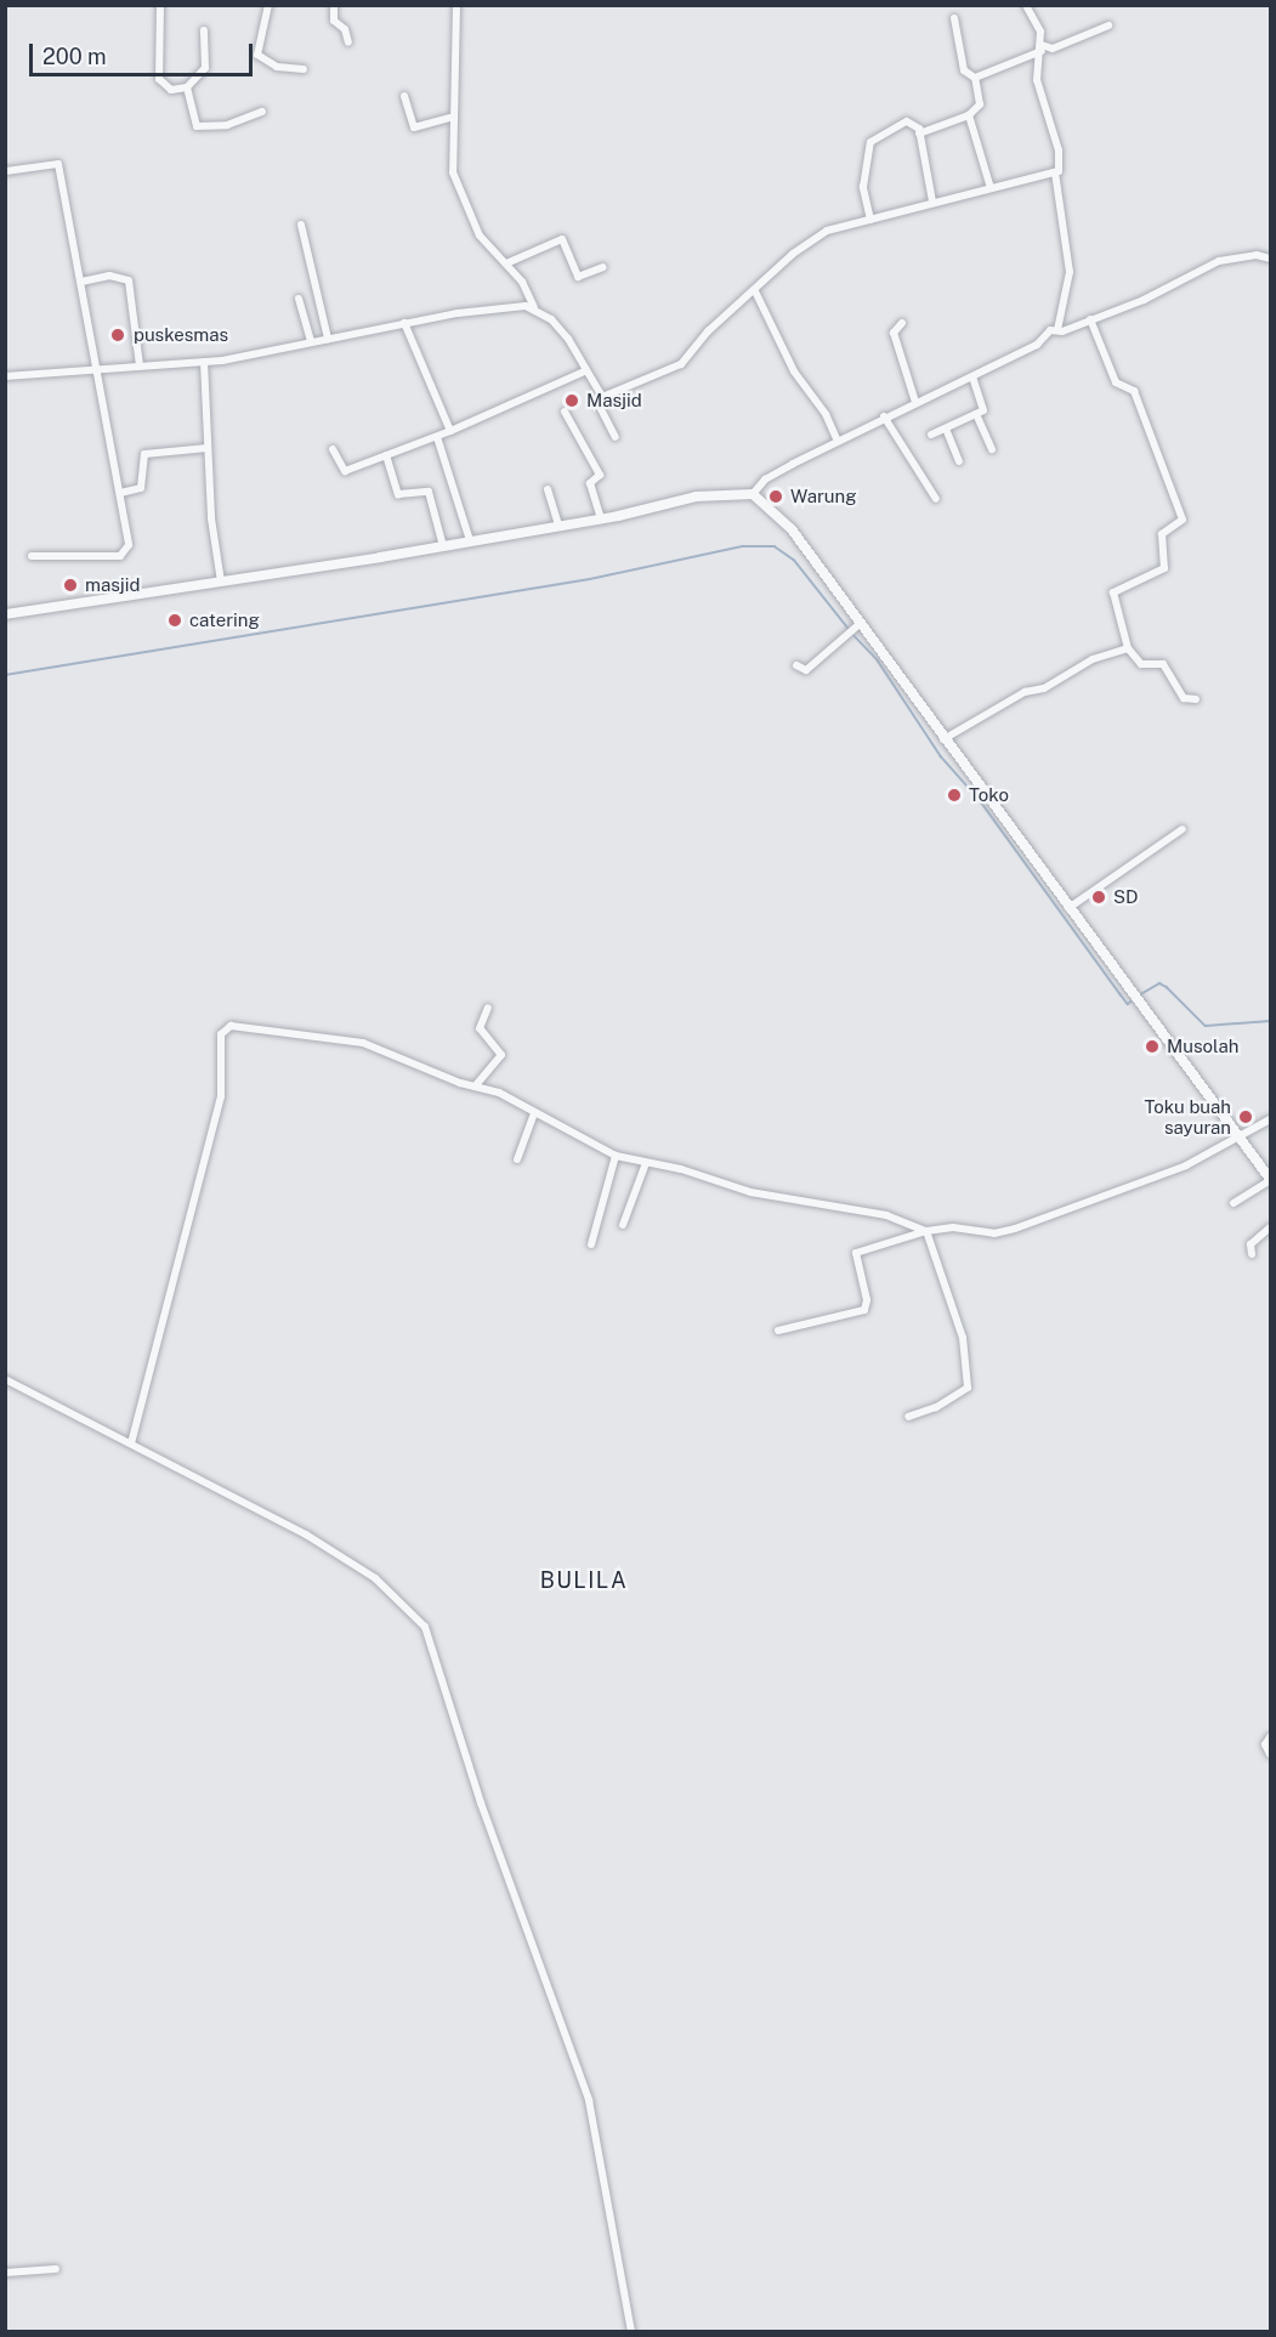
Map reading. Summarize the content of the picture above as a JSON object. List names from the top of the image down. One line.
{"districts":["BULILA"],"places":["puskesmas","Masjid","Warung","masjid","catering","Toko","SD","Musolah","Toku buah sayuran"],"scale_bar":"200 m"}
